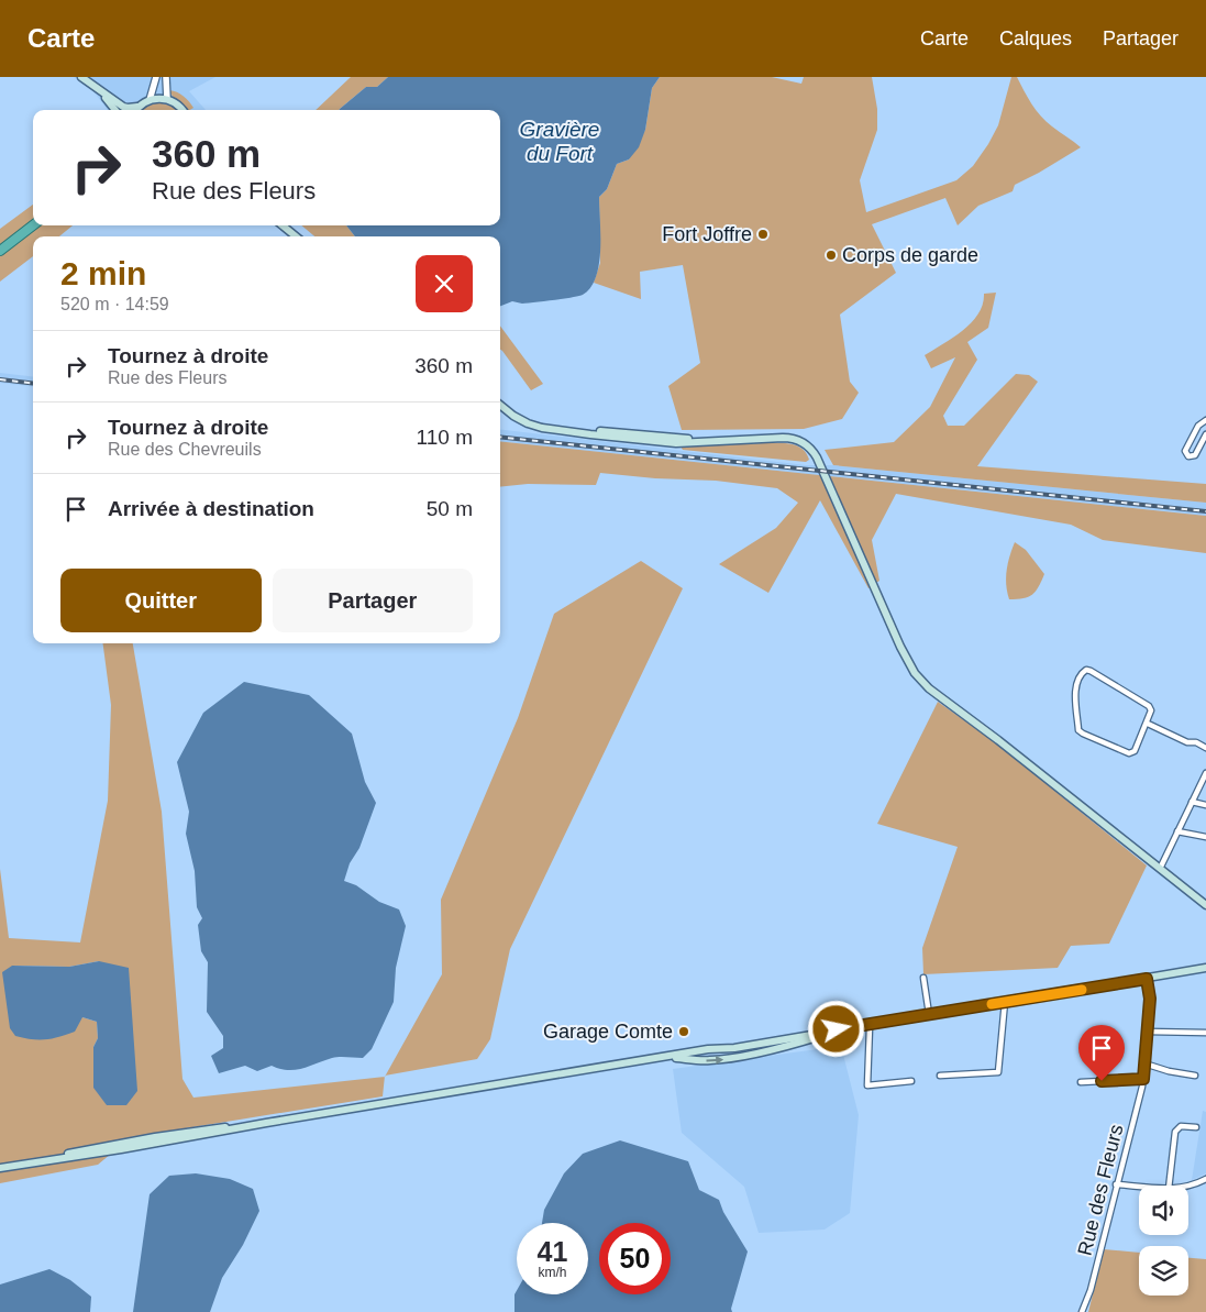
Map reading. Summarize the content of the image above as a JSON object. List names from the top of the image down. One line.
{"streets":{"street":["Rue des Fleurs"]},"water":["Gravière du Fort"],"places":["Fort Joffre","Corps de garde","Garage Comte"],"page":{"header":"Carte","nav":["Carte","Calques","Partager"],"turn":["360 m","Rue des Fleurs"],"heading":["2 min","520 m · 14:59"],"list":[{"name":"Tournez à droite","note":"Rue des Fleurs","value":"360 m"},{"name":"Tournez à droite","note":"Rue des Chevreuils","value":"110 m"},{"name":"Arrivée à destination","value":"50 m"}],"buttons":["Quitter","Partager"],"speed":"41 km/h","limit":"50"}}
